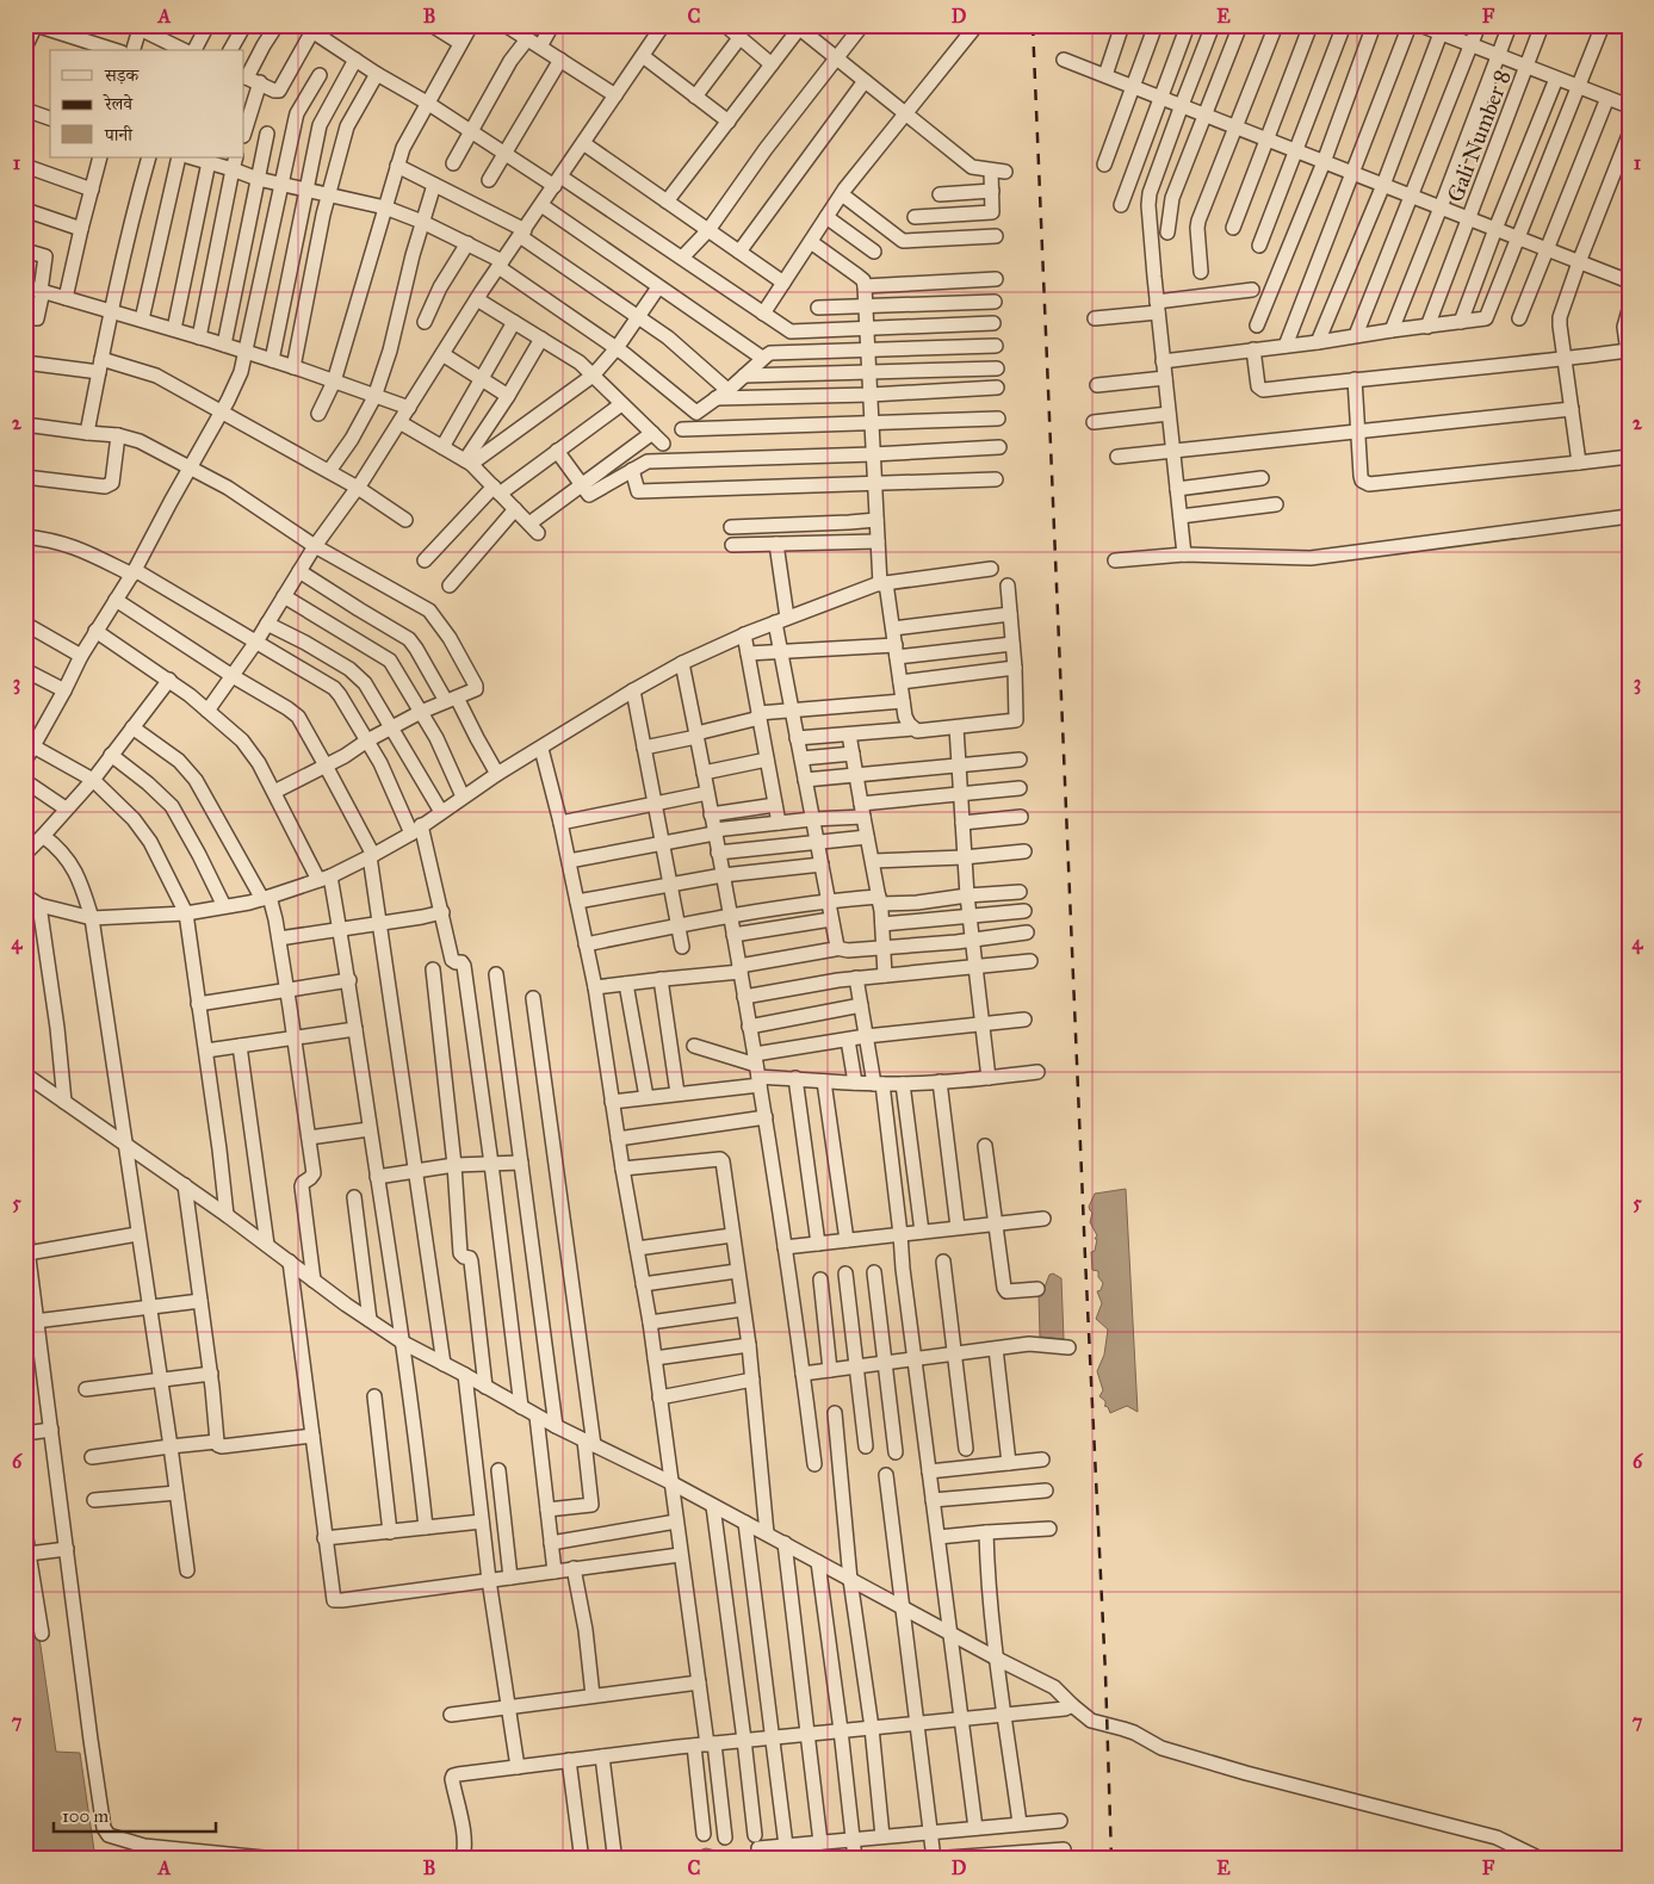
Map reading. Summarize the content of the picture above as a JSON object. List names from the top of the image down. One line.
{"streets":{"street":["Gali Number 8"]},"legend":["सड़क","रेलवे","पानी"],"scale_bar":"100 m","grid":{"columns":["A","B","C","D","E","F"],"rows":["1","2","3","4","5","6","7"]}}
